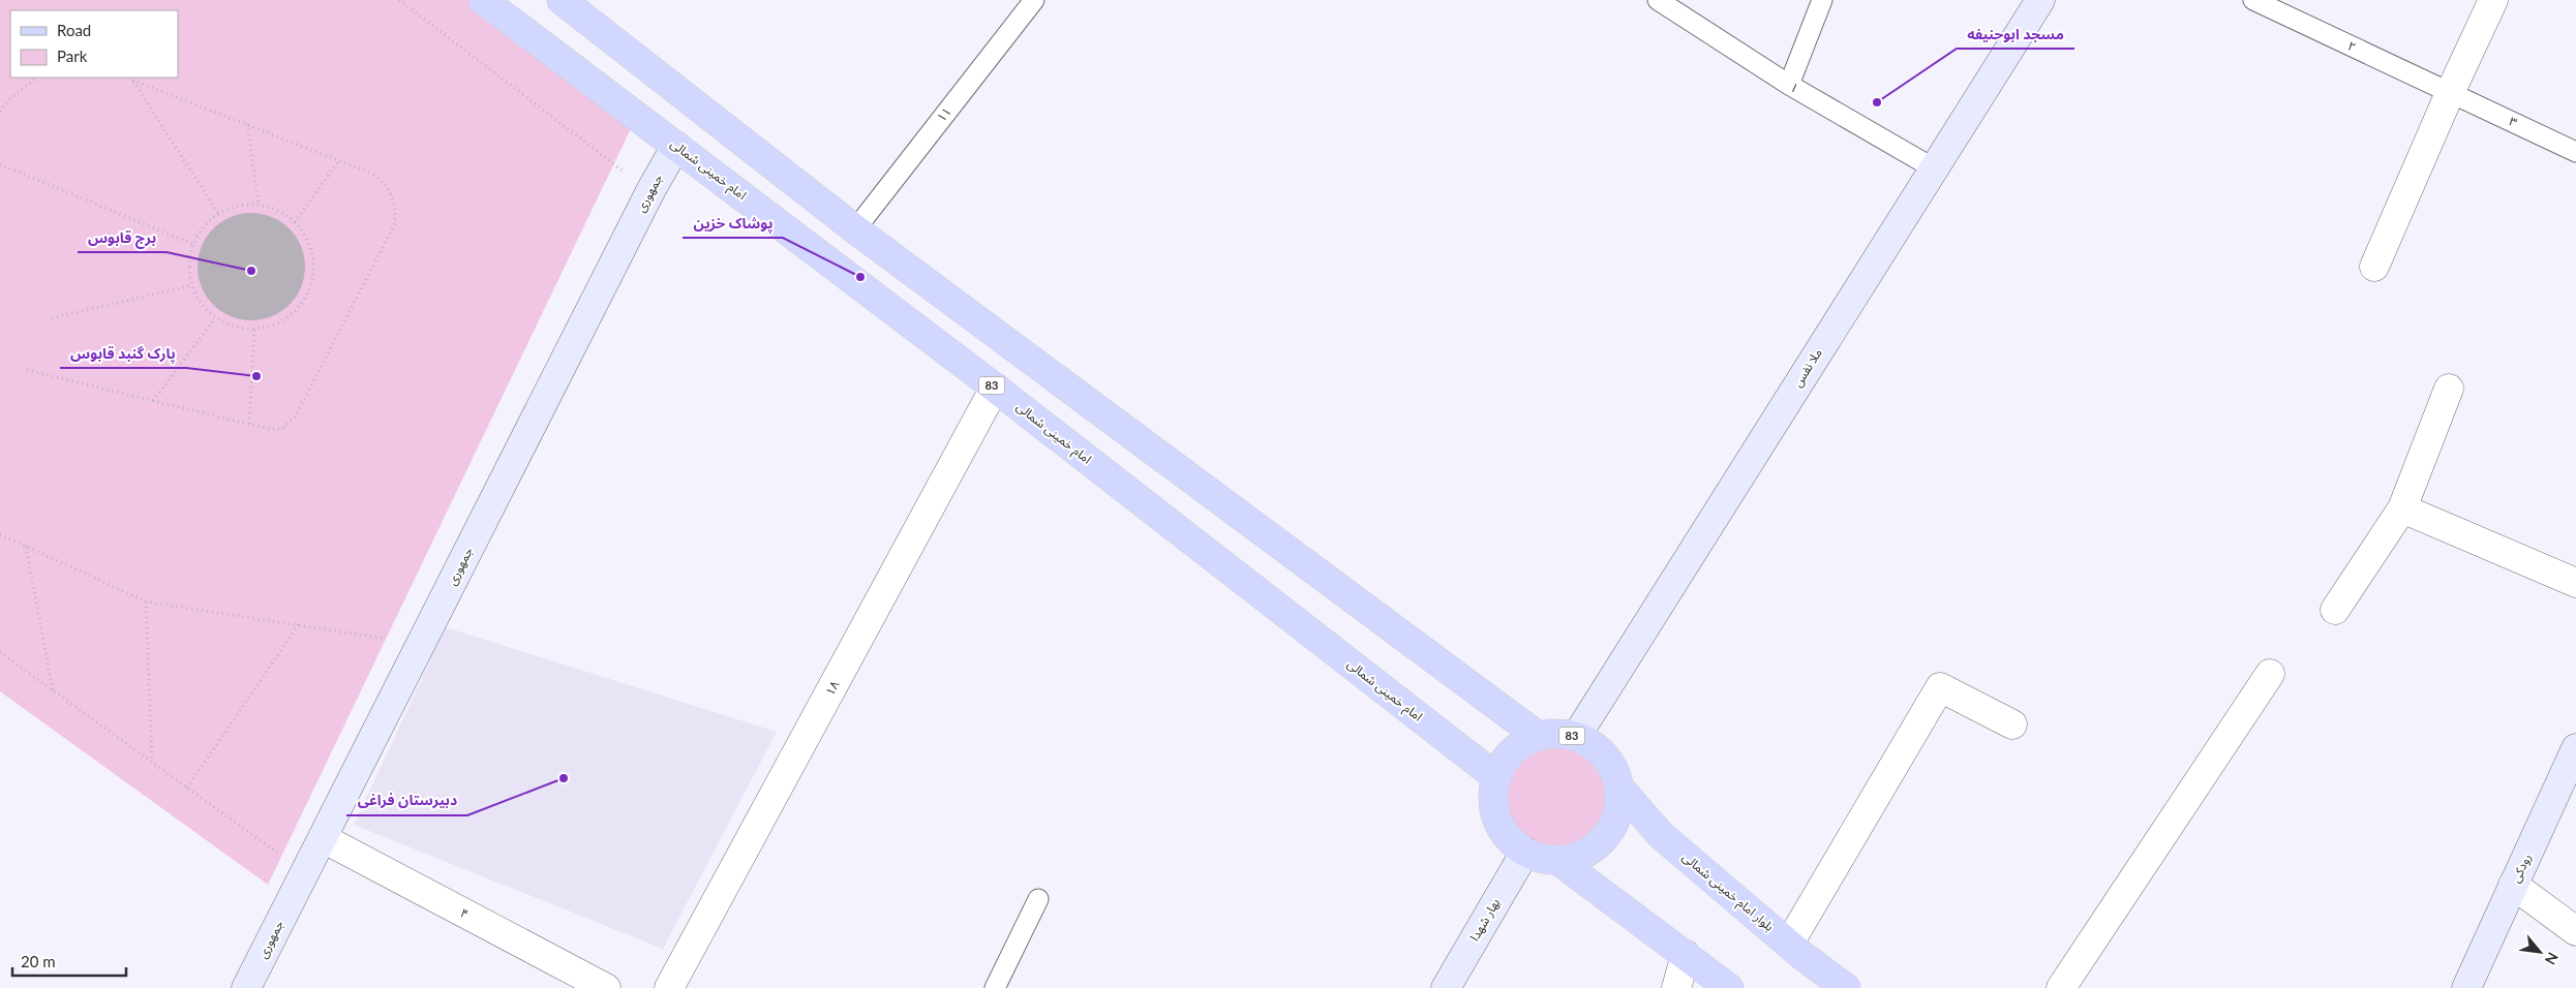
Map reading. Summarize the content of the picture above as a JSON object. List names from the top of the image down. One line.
{"streets":{"main road":["امام خمینی شمالی","83","بلوار امام خمینی شمالی"],"street":["جمهوری","ملا نفس","۱۸","رودکی","۴","بهار شهدا"],"lane":["۲","۱","۱۱","۳"]},"crossings":[["۲","۳"],["۱","ملا نفس"],["امام خمینی شمالی","جمهوری"],["امام خمینی شمالی","ملا نفس"],["امام خمینی شمالی","83"],["امام خمینی شمالی","۱۸"],["امام خمینی شمالی","بلوار امام خمینی شمالی"],["امام خمینی شمالی","بهار شهدا"],["جمهوری","۴"],["ملا نفس","83"],["ملا نفس","بلوار امام خمینی شمالی"],["ملا نفس","بهار شهدا"],["83","بلوار امام خمینی شمالی"],["83","بهار شهدا"],["بلوار امام خمینی شمالی","بهار شهدا"]],"places":["مسجد ابوحنیفه","برج قابوس","پوشاک خزین","پارک گنبد قابوس","دبیرستان فراغی"],"legend":["Road","Park"],"scale_bar":"20 m","north":"bottom right"}
